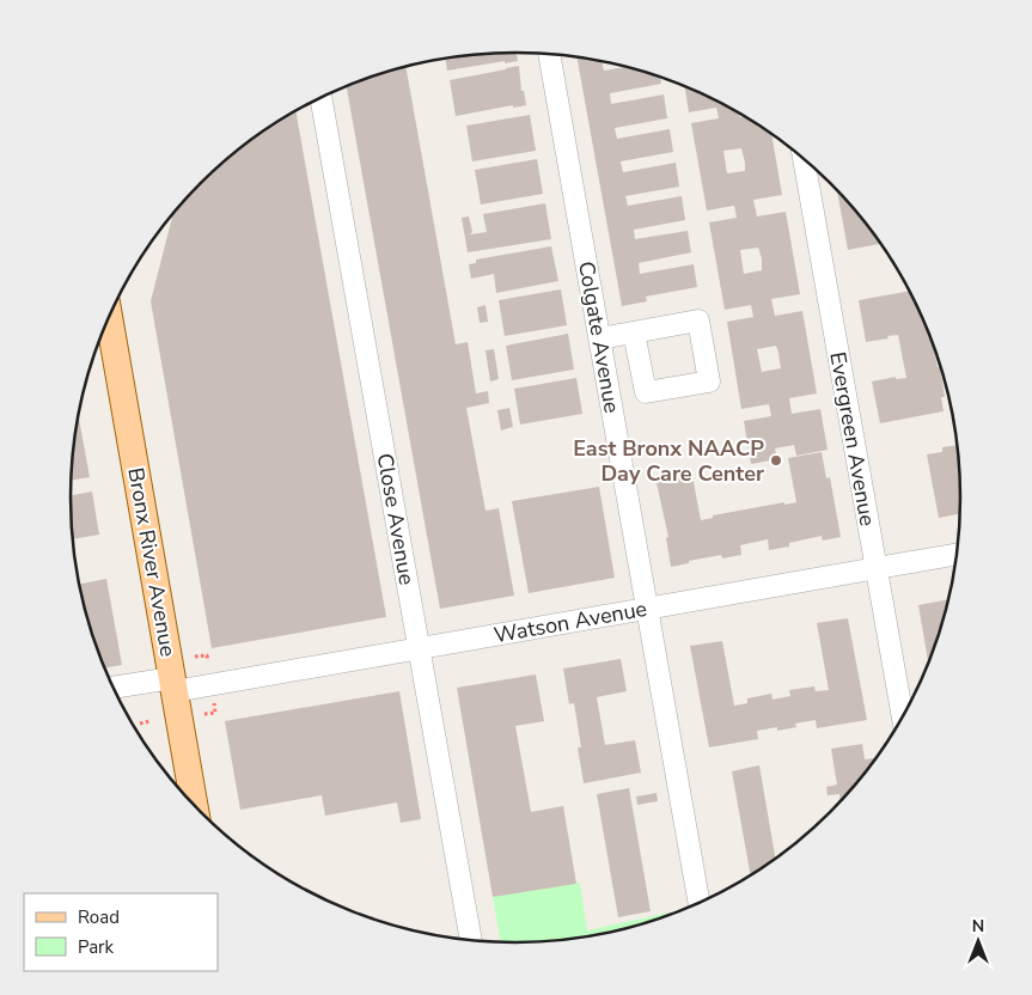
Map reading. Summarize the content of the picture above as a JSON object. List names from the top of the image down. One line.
{"streets":{"main road":["Bronx River Avenue"],"street":["Colgate Avenue","Evergreen Avenue","Close Avenue","Watson Avenue"]},"crossings":[["Colgate Avenue","Watson Avenue"],["Evergreen Avenue","Watson Avenue"],["Close Avenue","Watson Avenue"],["Bronx River Avenue","Watson Avenue"]],"places":["East Bronx NAACP Day Care Center"],"legend":["Road","Park"],"north":"top"}
